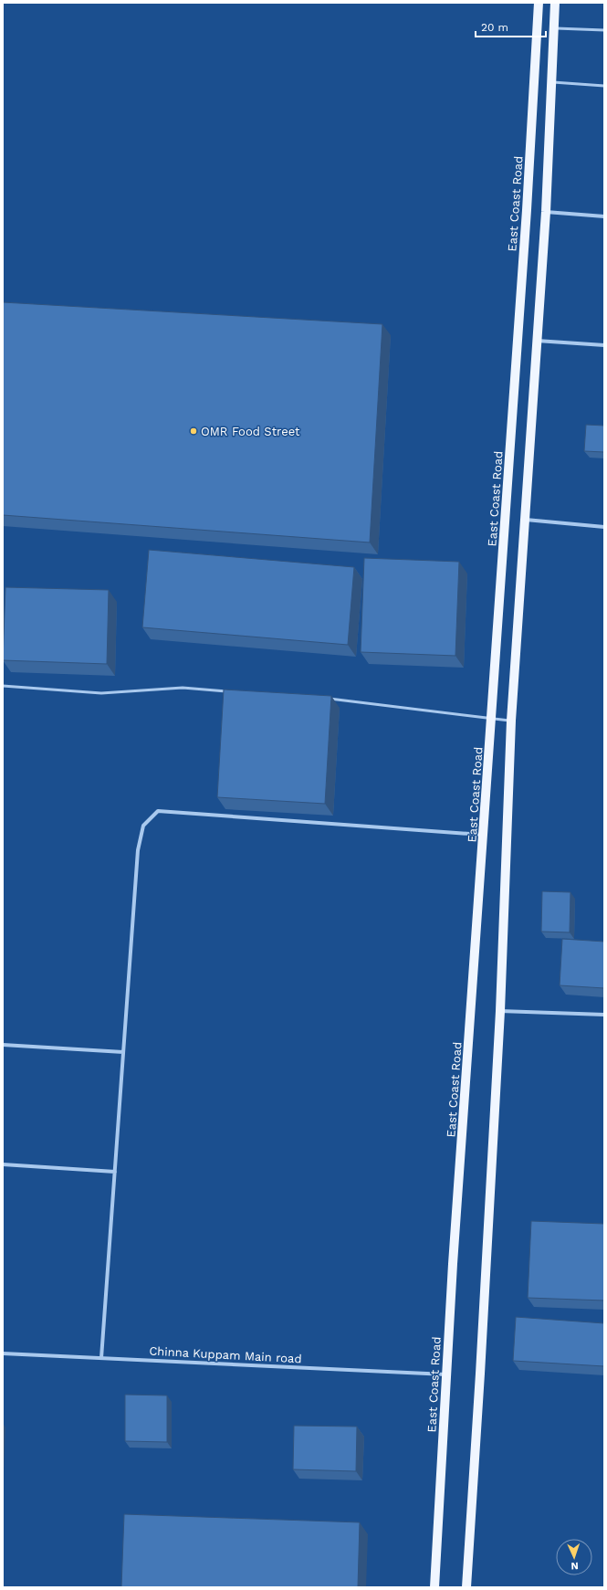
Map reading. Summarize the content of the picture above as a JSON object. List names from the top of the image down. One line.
{"streets":{"main road":["East Coast Road"],"street":["Chinna Kuppam Main road"]},"crossings":[["East Coast Road","Chinna Kuppam Main road"]],"places":["OMR Food Street"],"scale_bar":"20 m","north":"bottom"}
